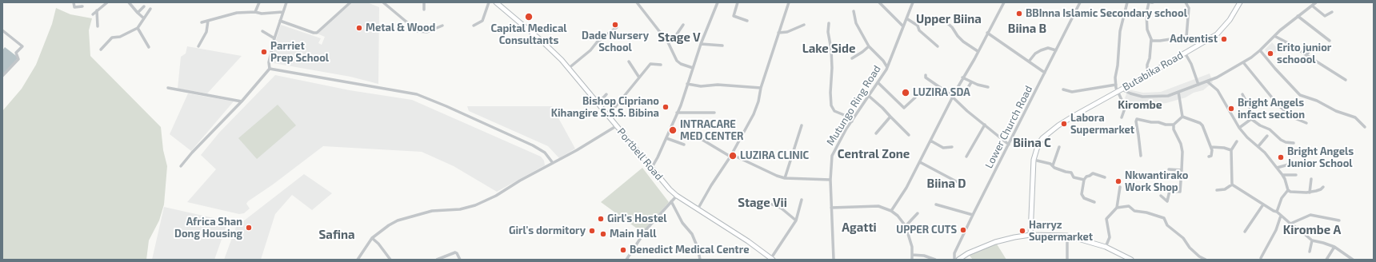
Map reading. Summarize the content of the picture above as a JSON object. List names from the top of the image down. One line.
{"streets":{"main road":["Butabika Road","Portbell Road"],"street":["Mutungo Ring Road","Lower Church Road"]},"districts":["Upper Biina","Biina B","Stage V","Lake Side","Kirombe","Biina C","Central Zone","Biina D","Stage Vii","Agatti","Kirombe A","Safina"],"places":["BBInna Islamic Secondary school","Capital Medical Consultants","Dade Nursery School","Metal & Wood","Adventist","Parriet Prep School","Erito junior schoool","LUZIRA SDA","Bishop Cipriano Kihangire S.S.S. Bibina","Bright Angels infact section","Labora Supermarket","INTRACARE MED CENTER","LUZIRA CLINIC","Bright Angels Junior School","Nkwantirako Work Shop","Girl's Hostel","Africa Shan Dong Housing","UPPER CUTS","Girl's dormitory","Harryz Supermarket","Main Hall","Benedict Medical Centre"]}
